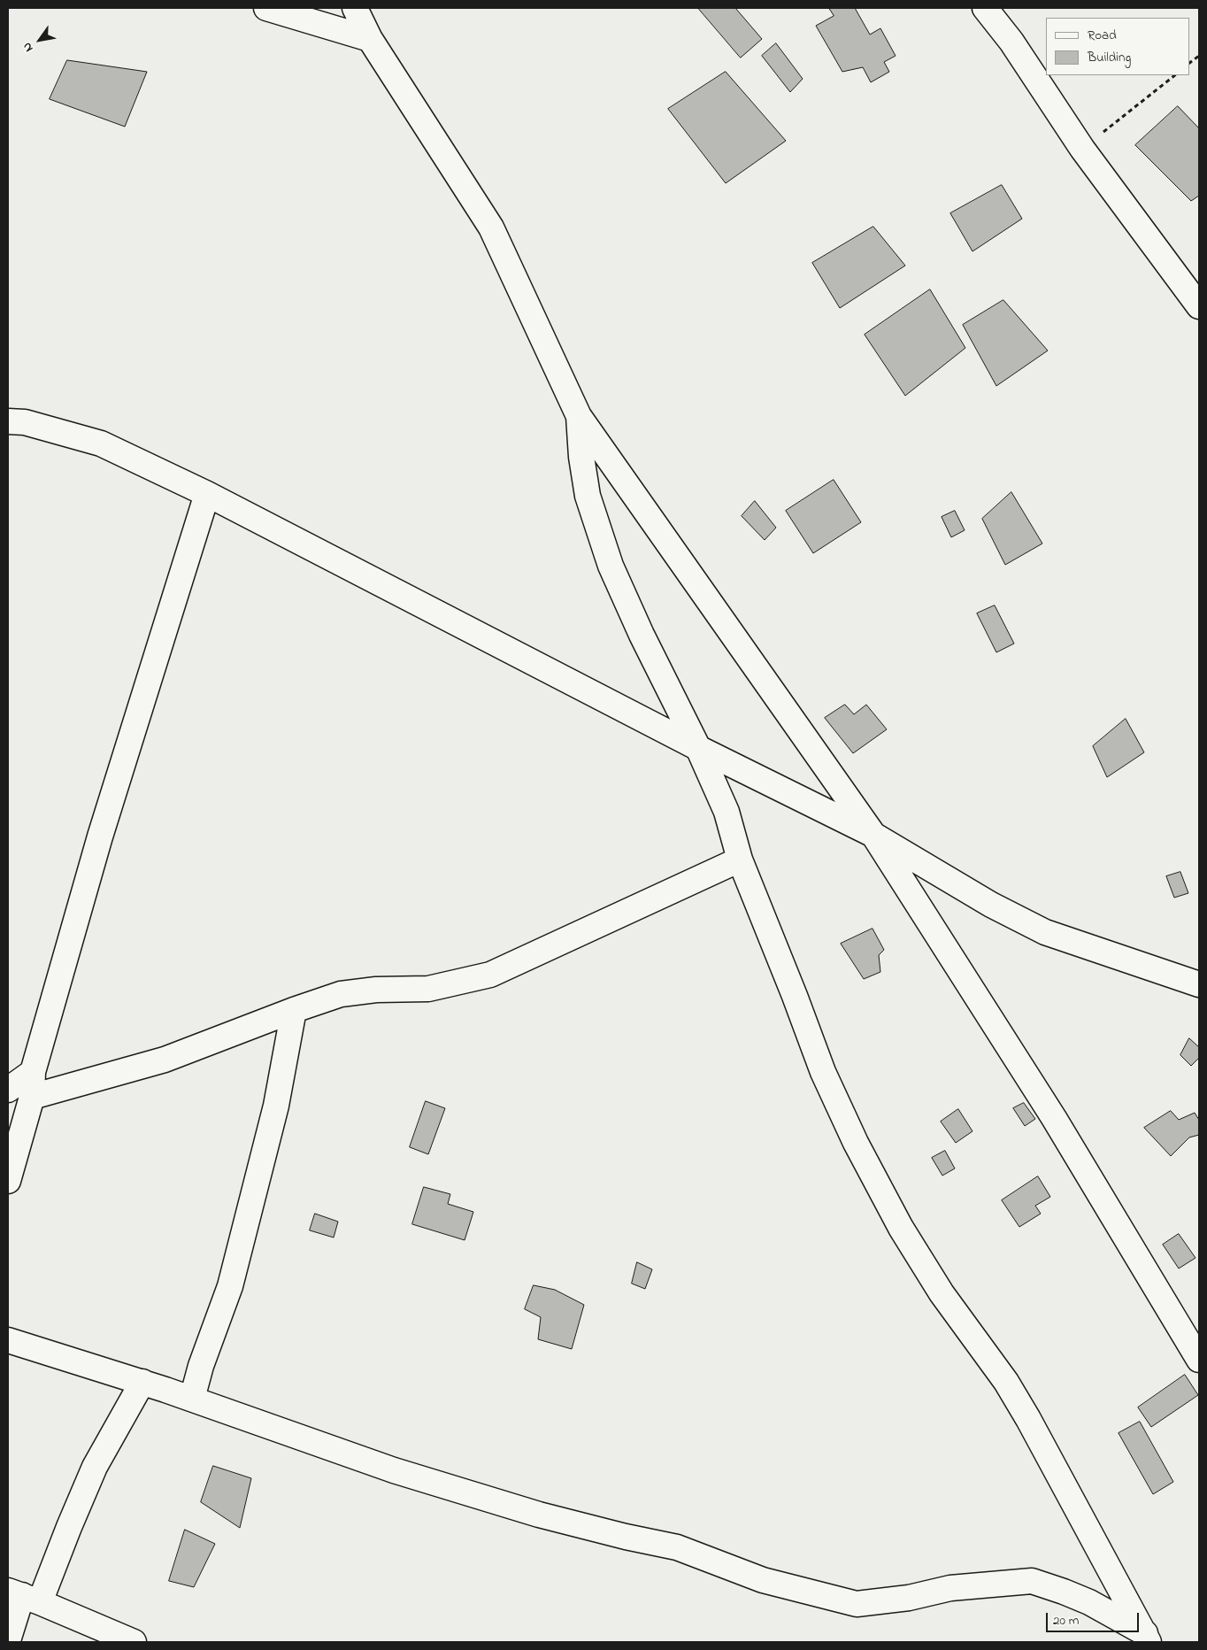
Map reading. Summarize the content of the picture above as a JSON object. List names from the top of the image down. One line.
{"legend":["Road","Building"],"scale_bar":"20 m","north":"bottom left"}
